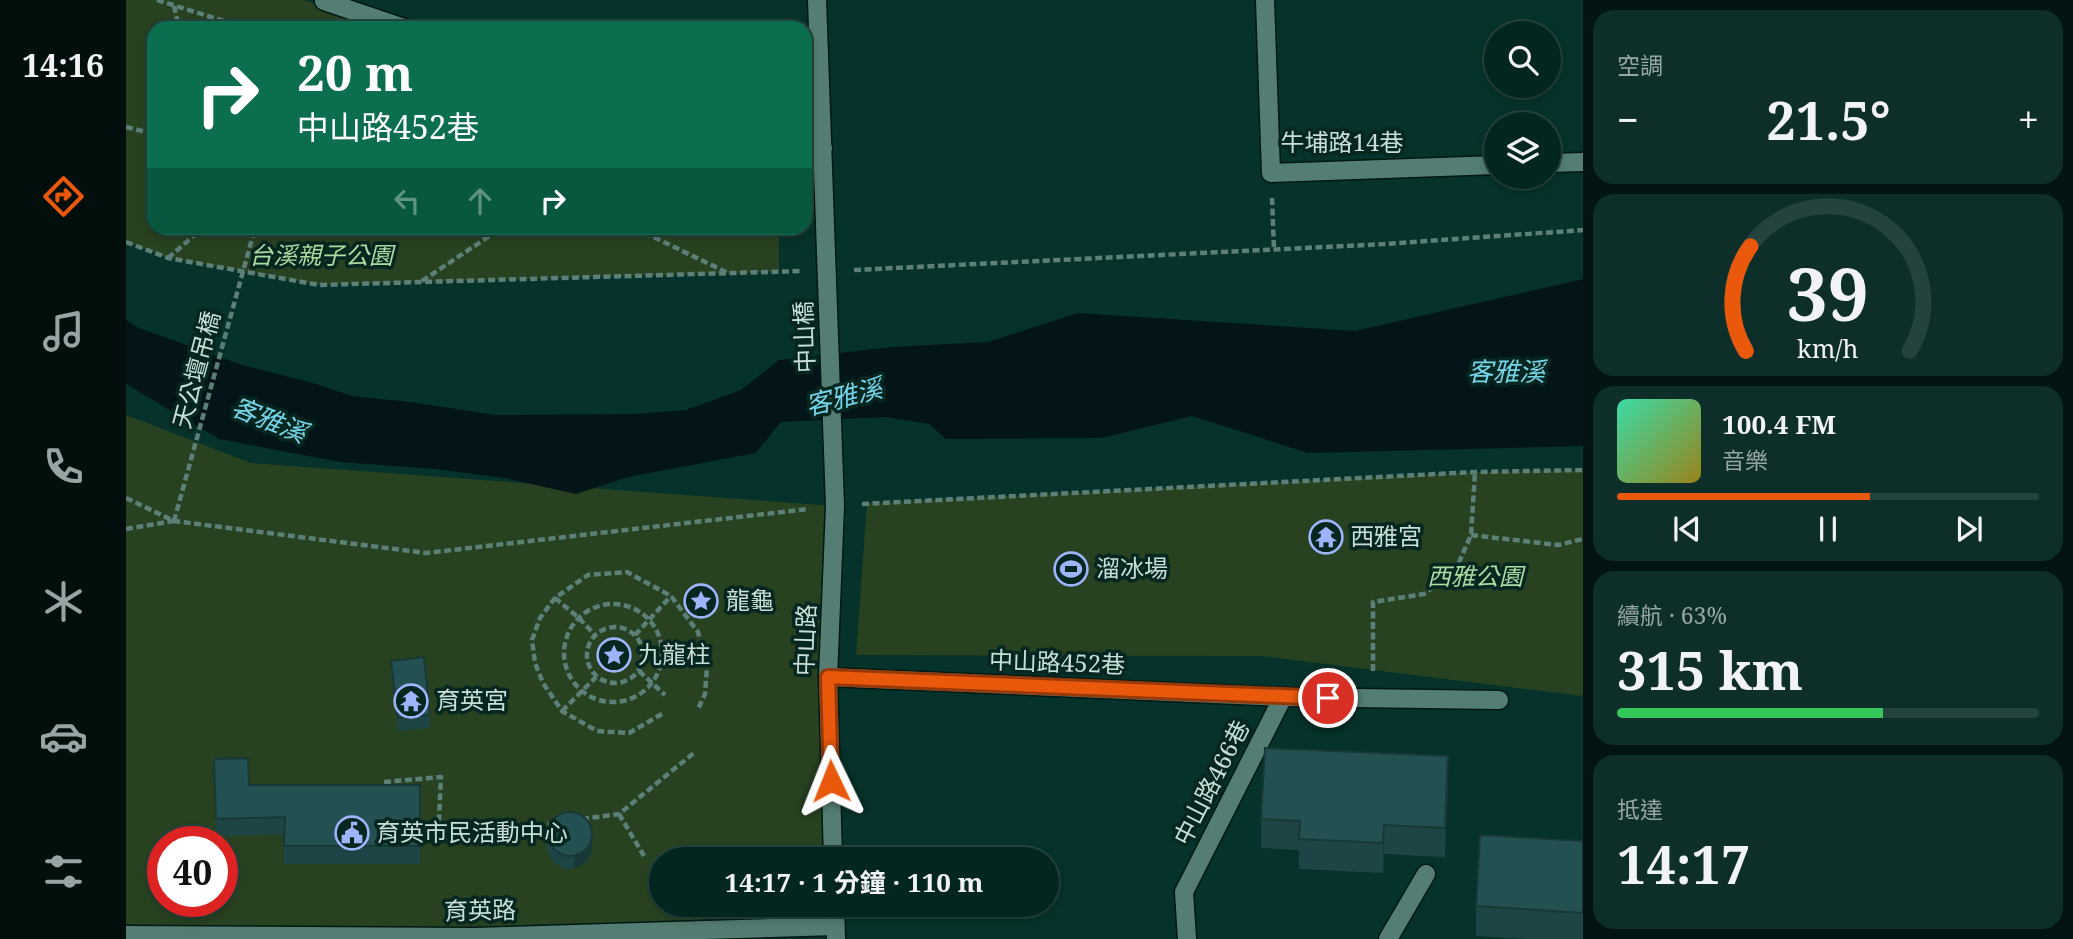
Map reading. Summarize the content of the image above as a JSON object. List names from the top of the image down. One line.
{"streets":{"street":["牛埔路14巷","中山橋","中山路","中山路452巷","中山路466巷","育英路"],"path":["天公壇吊橋"]},"crossings":[["中山橋","中山路"],["中山路","中山路452巷"],["中山路452巷","中山路466巷"]],"water":["客雅溪"],"parks":["台溪親子公園","西雅公園"],"places":{"temple":["西雅宮","育英宮"],"sports":["溜冰場"],"place":["龍龜","九龍柱"],"public building":["育英市民活動中心"]},"page":{"tabs":"14:16","tile":["空調",["續航 · 63%","315 km"],["抵達","14:17"]],"turn":["20 m","中山路452巷"],"heat":["−","21.5°","+"],"song":["100.4 FM","音樂"],"limit":"40","trip":"14:17 · 1 分鐘 · 110 m","gauge":["39","km/h"]}}
